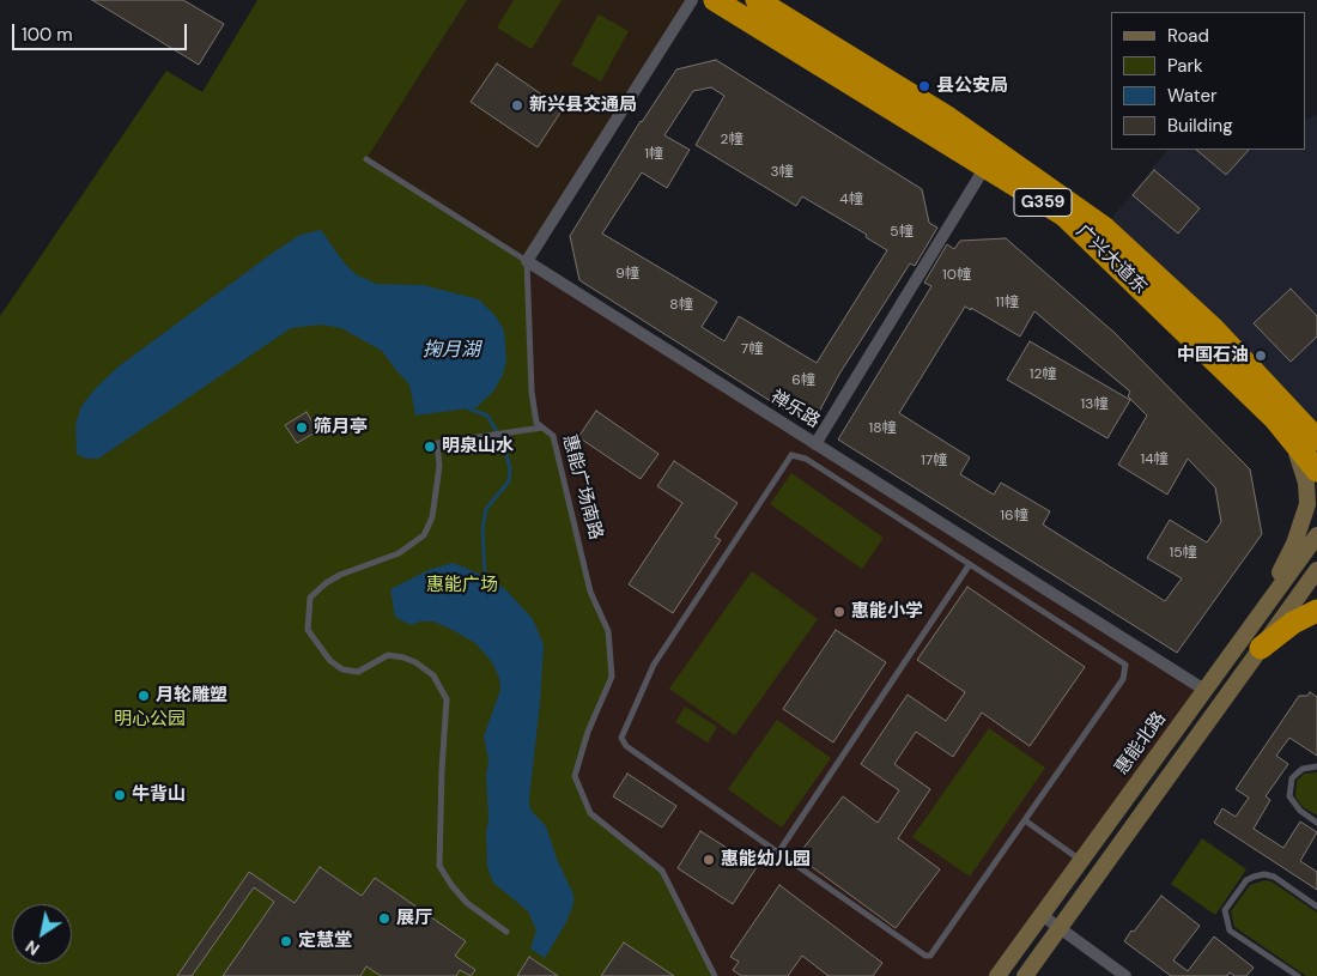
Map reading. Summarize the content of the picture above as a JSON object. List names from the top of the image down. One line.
{"streets":{"highway":["G359","广兴大道东"],"street":["禅乐路","惠能北路"],"lane":["惠能广场南路"]},"crossings":[["禅乐路","惠能广场南路"],["禅乐路","惠能北路"]],"water":["掬月湖"],"parks":["惠能广场","明心公园"],"places":["县公安局","新兴县交通局","中国石油","筛月亭","明泉山水","惠能小学","月轮雕塑","牛背山","惠能幼儿园","展厅","定慧堂"],"house_numbers":["2幢","1幢","3幢","4幢","5幢","9幢","10幢","11幢","8幢","7幢","12幢","6幢","13幢","18幢","14幢","17幢","16幢","15幢"],"legend":["Road","Park","Water","Building"],"scale_bar":"100 m","north":"bottom left"}
